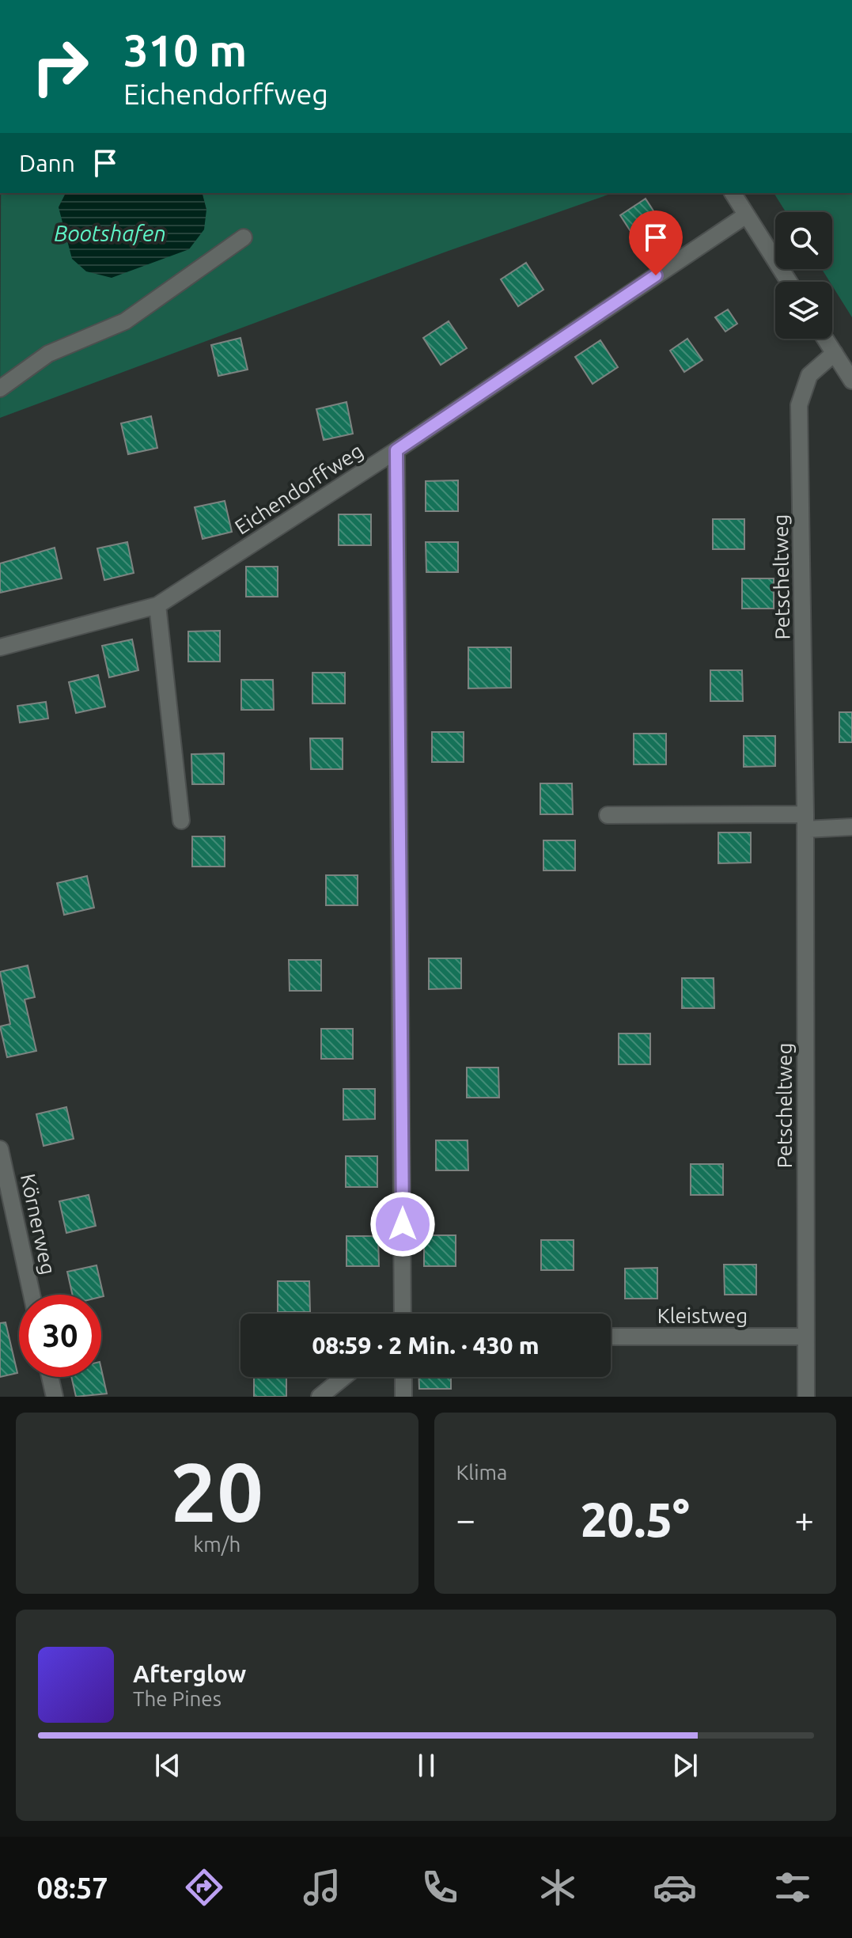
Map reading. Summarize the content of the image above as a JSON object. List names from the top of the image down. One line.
{"streets":{"street":["Eichendorffweg","Petscheltweg","Körnerweg","Kleistweg"]},"crossings":[["Petscheltweg","Kleistweg"]],"water":["Bootshafen"],"page":{"turn":["310 m","Eichendorffweg"],"then":"Dann","limit":"30","trip":"08:59 · 2 Min. · 430 m","tile":[["20","km/h"],"Klima"],"heat":["−","20.5°","+"],"song":["Afterglow","The Pines"],"tabs":"08:57"}}
